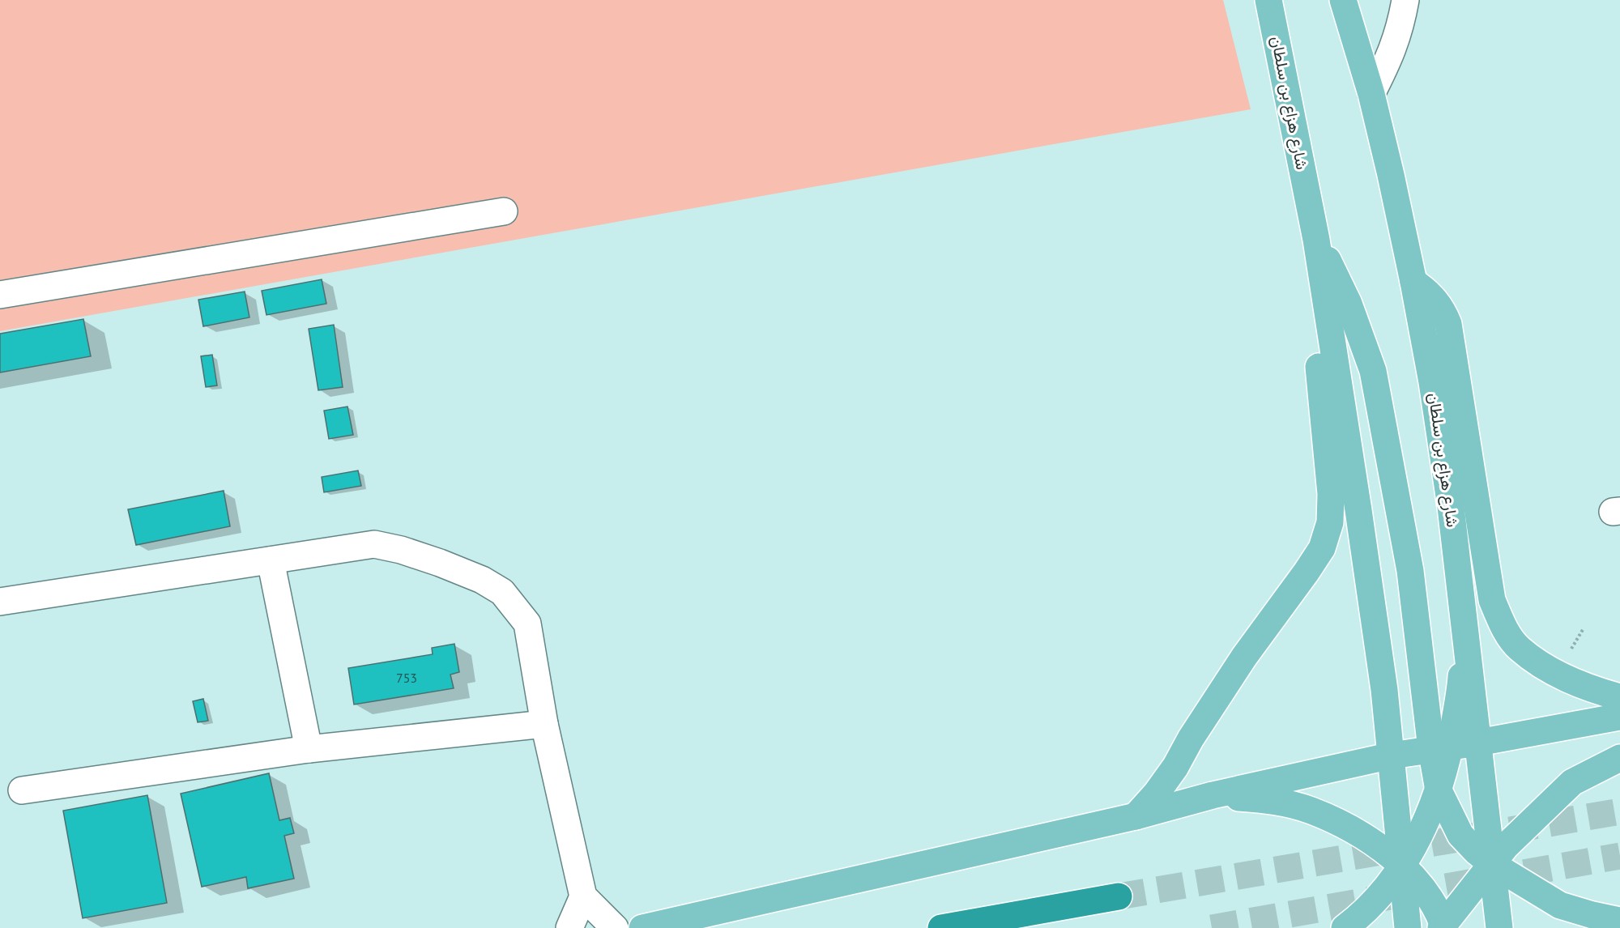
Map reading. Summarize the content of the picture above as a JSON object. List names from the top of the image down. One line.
{"streets":{"main road":["شارع هزاع بن سلطان"]},"house_numbers":["753"]}
